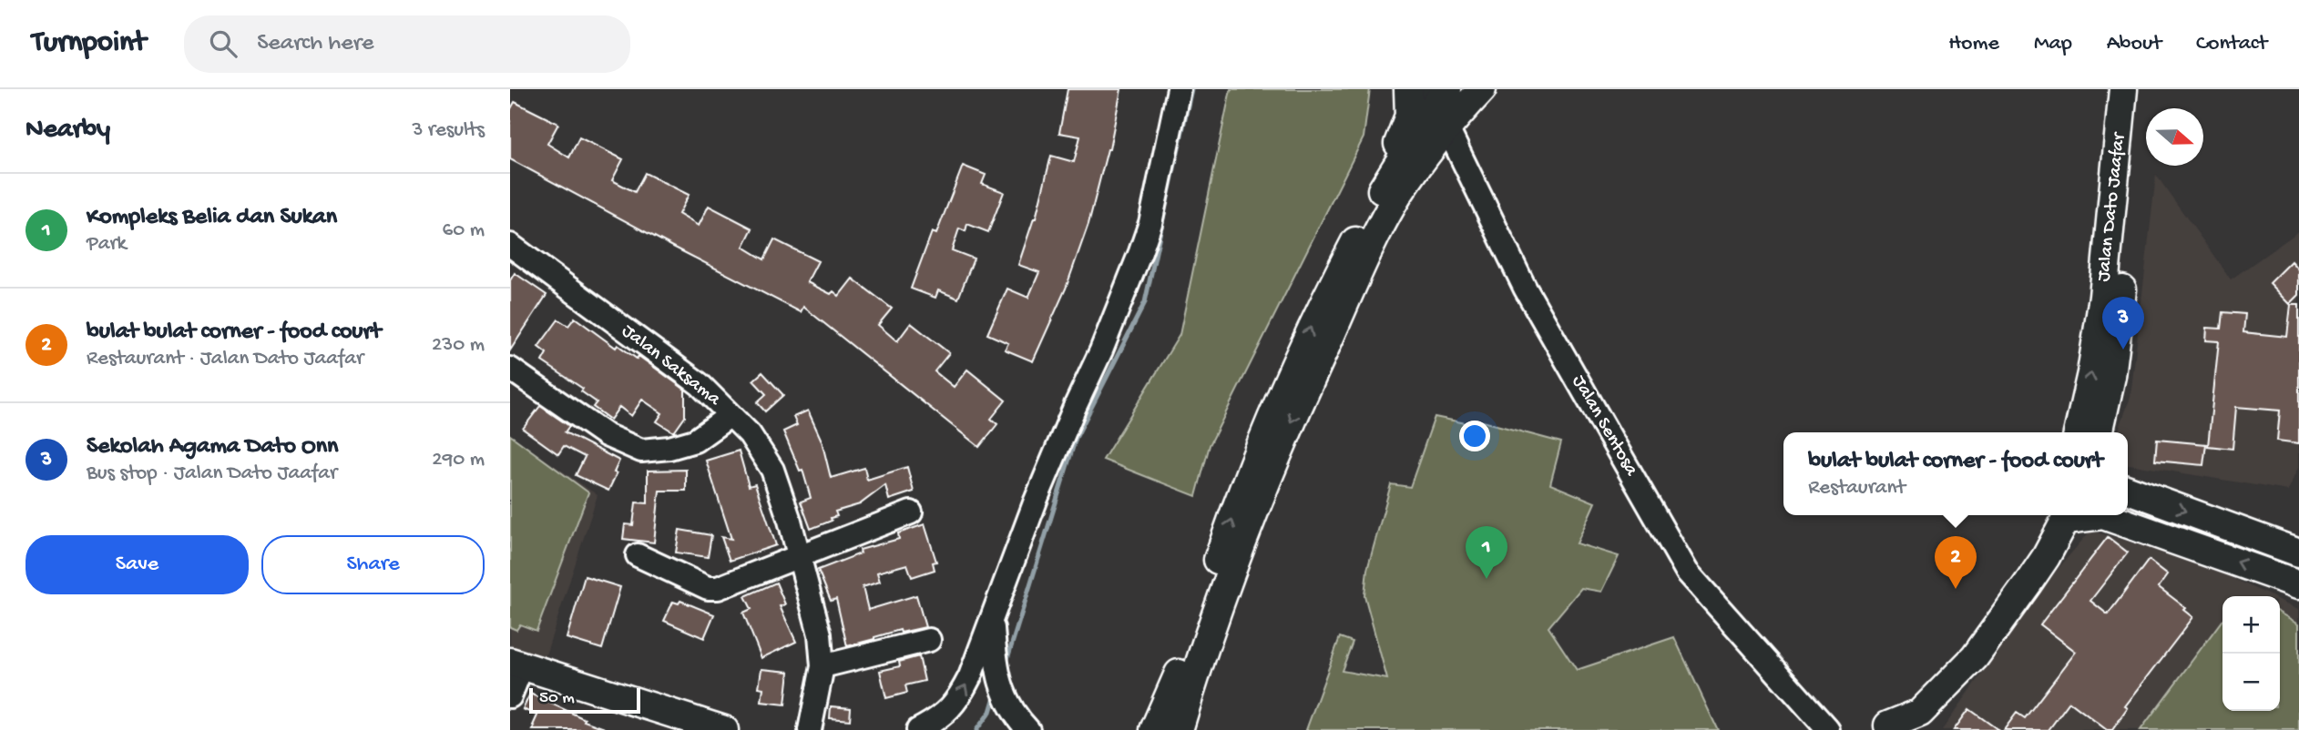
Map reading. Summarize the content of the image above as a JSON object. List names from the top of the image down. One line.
{"streets":{"main road":["Jalan Dato Jaafar"],"street":["Jalan Saksama","Jalan Sentosa"]},"scale_bar":"50 m","north":"right","page":{"header":"Turnpoint","search":"Search here","nav":["Home","Map","About","Contact"],"heading":["Nearby","3 results"],"list":[{"mark":"1","name":"Kompleks Belia dan Sukan","note":"Park","value":"60 m"},{"mark":"2","name":"bulat bulat corner - food court","note":"Restaurant · Jalan Dato Jaafar","value":"230 m"},{"mark":"3","name":"Sekolah Agama Dato Onn","note":"Bus stop · Jalan Dato Jaafar","value":"290 m"}],"pins":["3","1","2"],"popup":["bulat bulat corner - food court","Restaurant"],"buttons":["Save","Share"],"map_buttons":["+","−"],"scale":"50 m"}}
